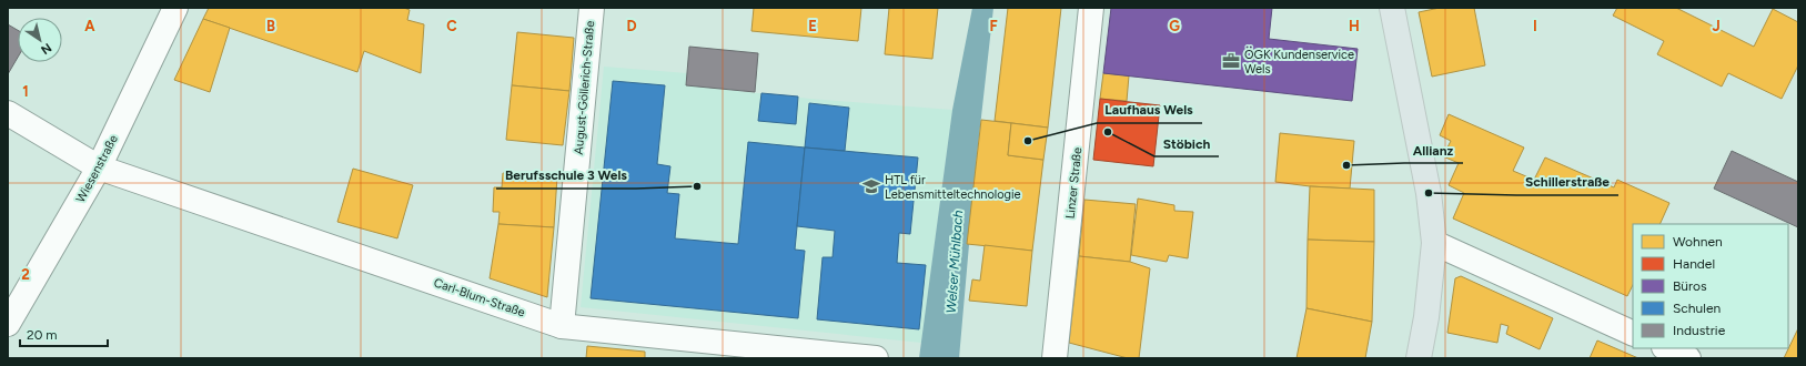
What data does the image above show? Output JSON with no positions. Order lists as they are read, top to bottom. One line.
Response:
{"streets":{"street":["August-Göllerich-Straße","Wiesenstraße","Linzer Straße","Carl-Blum-Straße"]},"crossings":[["August-Göllerich-Straße","Carl-Blum-Straße"],["Wiesenstraße","Carl-Blum-Straße"]],"water":["Welser Mühlbach"],"places":{"office":["ÖGK Kundenservice Wels"],"other":["Stöbich","Laufhaus Wels","Allianz","Berufsschule 3 Wels","Schillerstraße"],"school or university":["HTL für Lebensmitteltechnologie"]},"legend":["Wohnen","Handel","Büros","Schulen","Industrie"],"scale_bar":"20 m","north":"bottom right","grid":{"columns":["A","B","C","D","E","F","G","H","I","J"],"rows":["1","2"]}}
